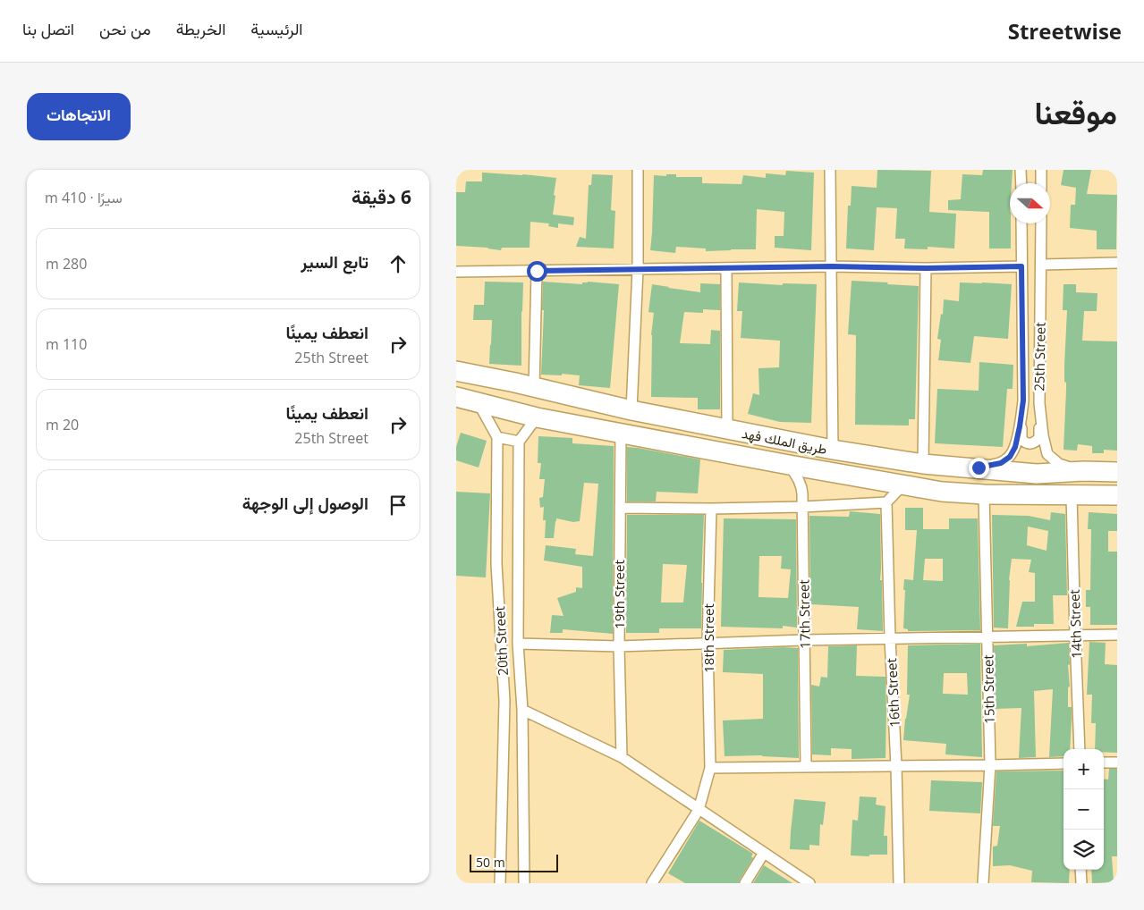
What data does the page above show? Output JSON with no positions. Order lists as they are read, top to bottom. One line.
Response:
{"streets":{"highway":["طريق الملك فهد"],"street":["25th Street","19th Street","17th Street","14th Street","18th Street","20th Street","15th Street","16th Street"]},"crossings":[["25th Street","طريق الملك فهد"],["طريق الملك فهد","19th Street"],["طريق الملك فهد","17th Street"],["طريق الملك فهد","14th Street"],["طريق الملك فهد","20th Street"],["طريق الملك فهد","15th Street"]],"scale_bar":"50 m","north":"right","page":{"header":"Streetwise","nav":["الرئيسية","الخريطة","من نحن","اتصل بنا"],"title":"موقعنا","buttons":"الاتجاهات","heading":["6 دقيقة","سيرًا · 410 m"],"list":[["تابع السير","280 m"],["انعطف يمينًا","25th Street","110 m"],["انعطف يمينًا","25th Street","20 m"],"الوصول إلى الوجهة"],"map_buttons":["+","−"],"scale":"50 m"}}
